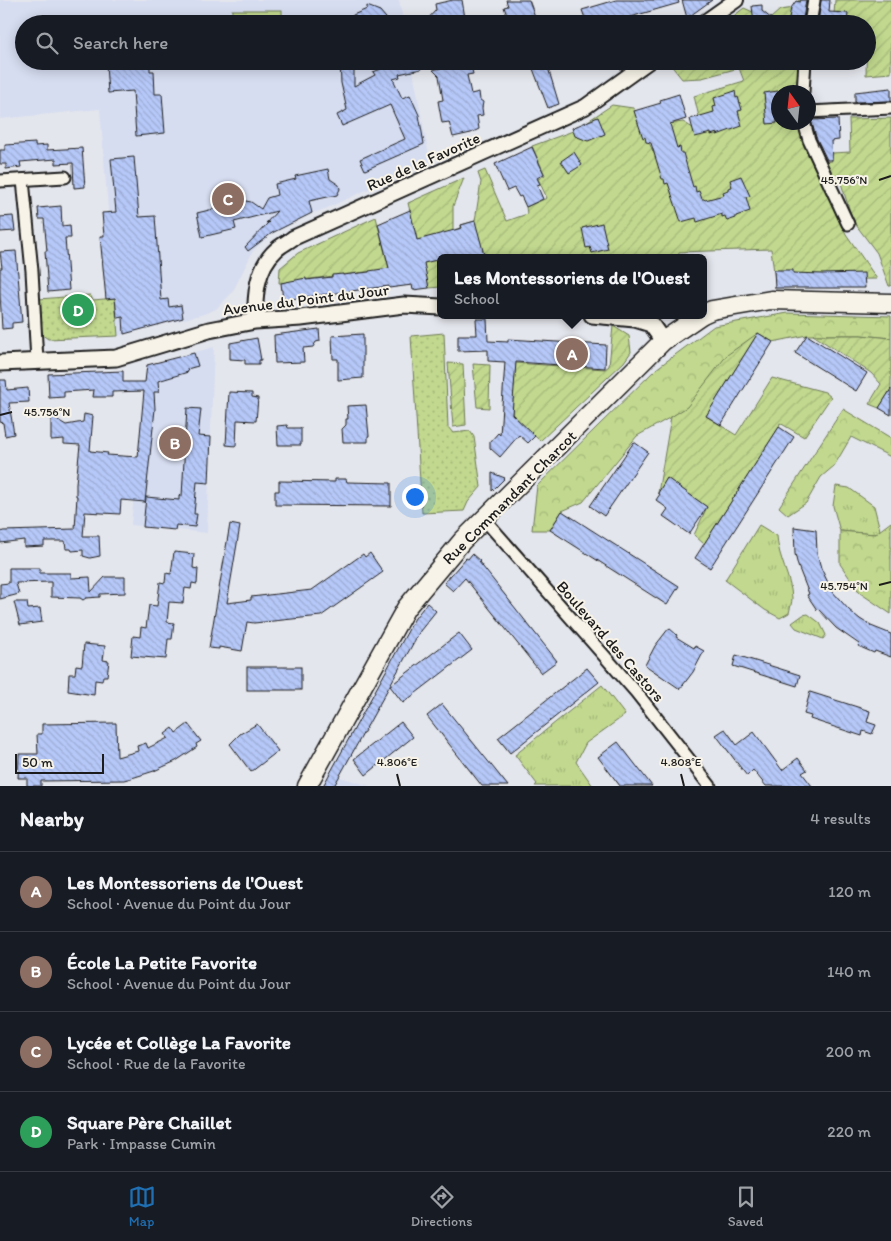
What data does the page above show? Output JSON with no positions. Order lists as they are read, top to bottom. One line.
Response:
{"streets":{"main road":["Avenue du Point du Jour","Rue Commandant Charcot"],"street":["Rue de la Favorite","Boulevard des Castors"]},"crossings":[["Rue de la Favorite","Avenue du Point du Jour"],["Rue Commandant Charcot","Boulevard des Castors"]],"scale_bar":"50 m","north":"top","page":{"search":"Search here","pins":["C","D","A","B"],"popup":["Les Montessoriens de l'Ouest","School"],"scale":"50 m","heading":["Nearby","4 results"],"list":[{"mark":"A","name":"Les Montessoriens de l'Ouest","note":"School · Avenue du Point du Jour","value":"120 m"},{"mark":"B","name":"École La Petite Favorite","note":"School · Avenue du Point du Jour","value":"140 m"},{"mark":"C","name":"Lycée et Collège La Favorite","note":"School · Rue de la Favorite","value":"200 m"},{"mark":"D","name":"Square Père Chaillet","note":"Park · Impasse Cumin","value":"220 m"}],"nav":["Map","Directions","Saved"]},"coordinates":["45.756°N","45.754°N","4.806°E","4.808°E"]}
